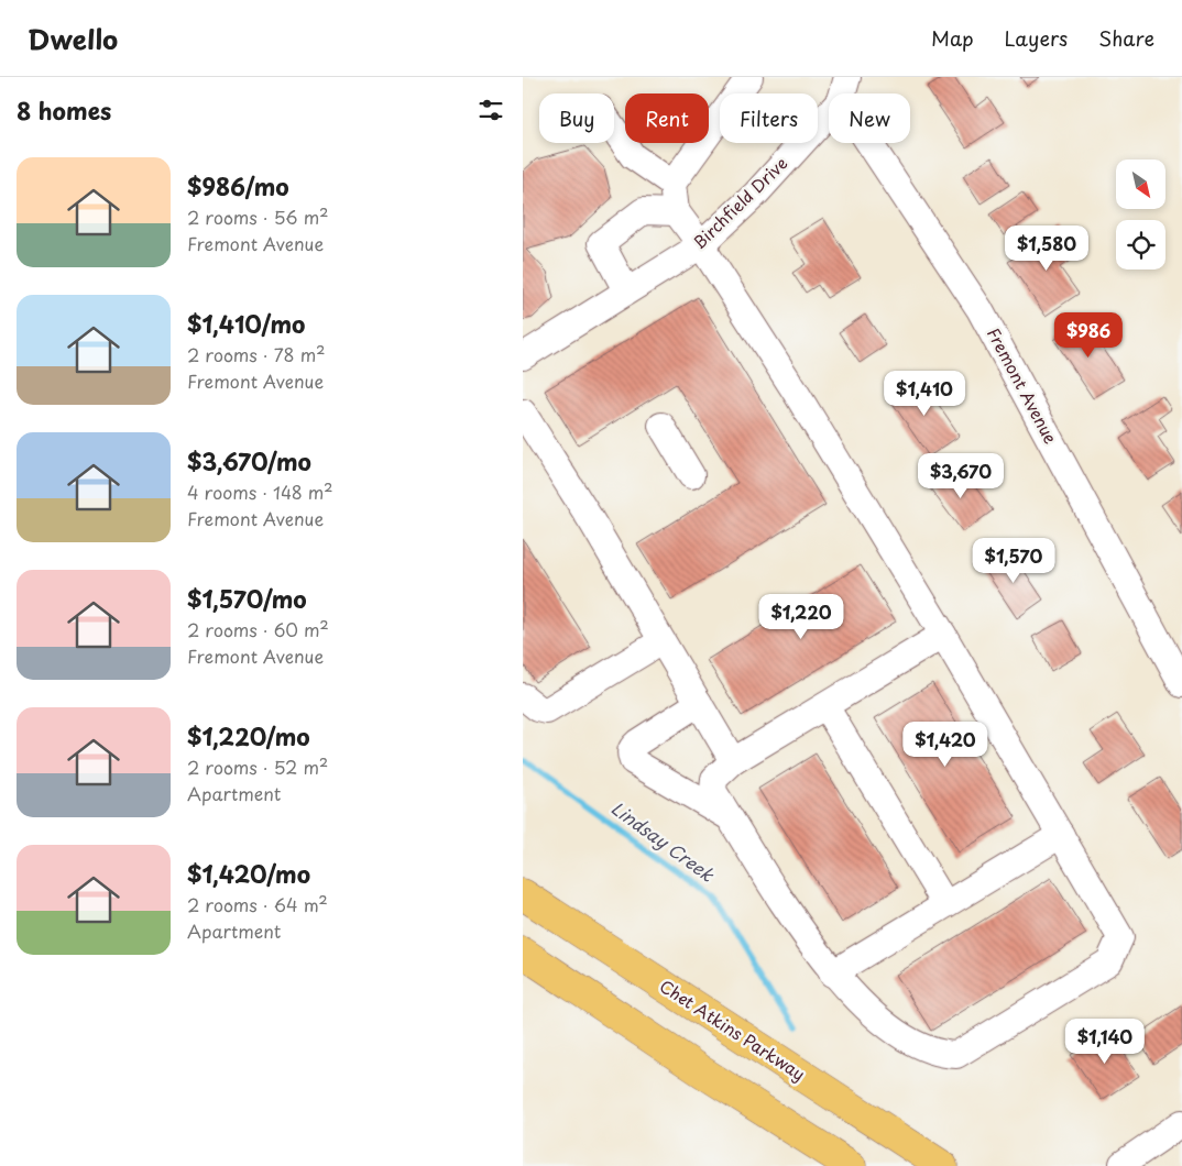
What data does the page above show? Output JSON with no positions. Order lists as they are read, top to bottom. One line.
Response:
{"streets":{"highway":["Chet Atkins Parkway"],"street":["Birchfield Drive","Fremont Avenue"]},"crossings":[["Birchfield Drive","Fremont Avenue"]],"water":["Lindsay Creek"],"north":"bottom right","page":{"header":"Dwello","nav":["Map","Layers","Share"],"heading":"8 homes","chip":["Buy","Rent","Filters","New"],"list":[{"name":"$986/mo","note":"2 rooms · 56 m² · Fremont Avenue"},{"name":"$1,410/mo","note":"2 rooms · 78 m² · Fremont Avenue"},{"name":"$3,670/mo","note":"4 rooms · 148 m² · Fremont Avenue"},{"name":"$1,570/mo","note":"2 rooms · 60 m² · Fremont Avenue"},{"name":"$1,220/mo","note":"2 rooms · 52 m² · Apartment"},{"name":"$1,420/mo","note":"2 rooms · 64 m² · Apartment"}],"price":["$1,580","$986","$1,410","$3,670","$1,570","$1,220","$1,420","$1,140"]}}
